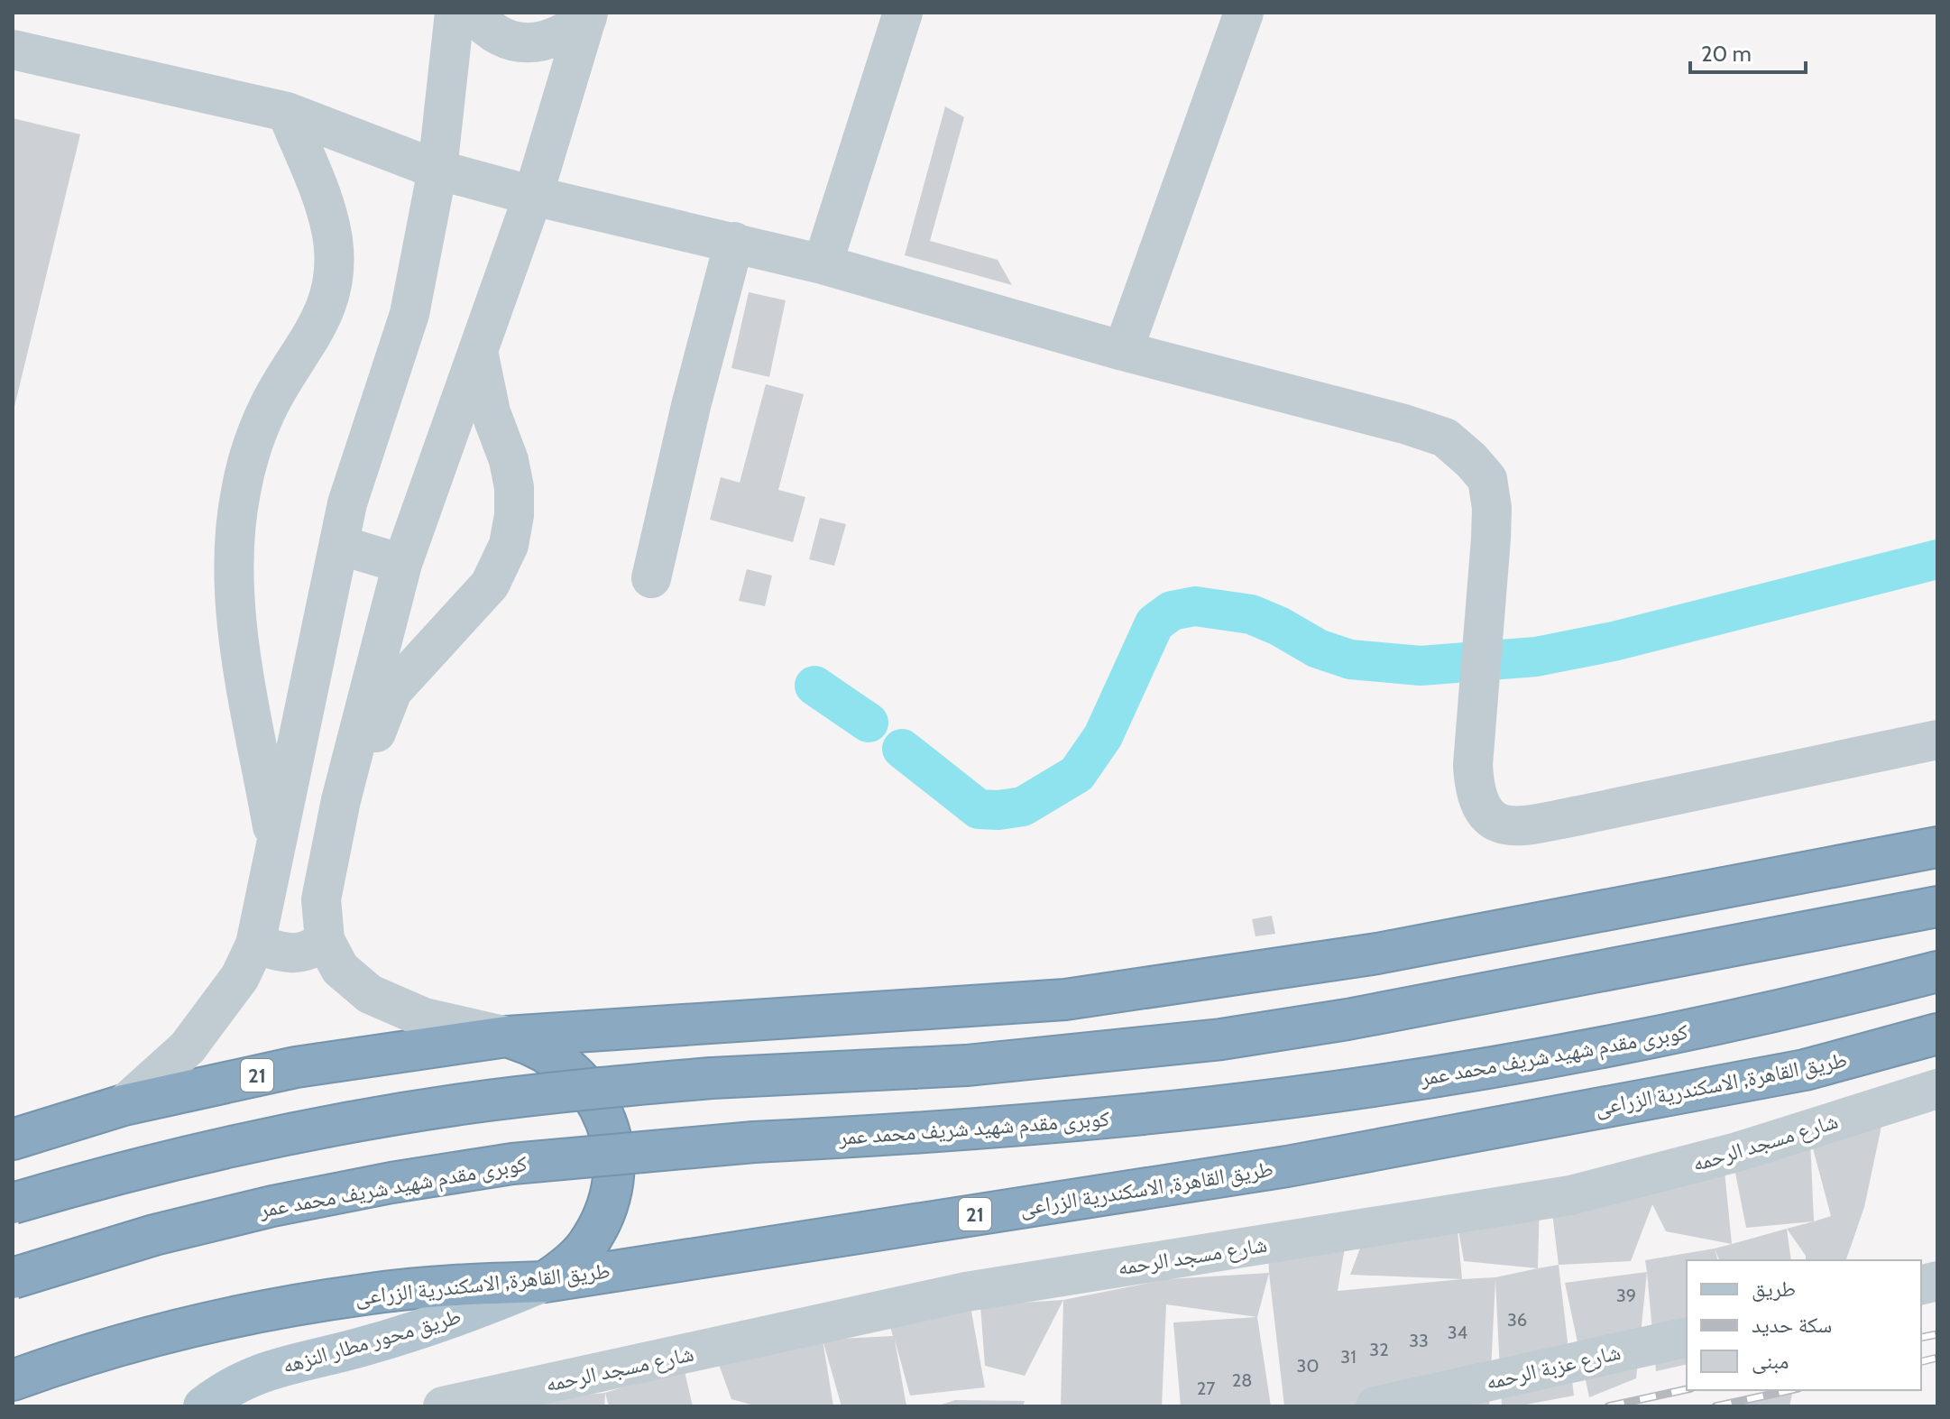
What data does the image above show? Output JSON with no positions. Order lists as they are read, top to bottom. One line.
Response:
{"streets":{"highway":["كوبرى مقدم شهيد شريف محمد عمر","21","طريق القاهرة, الاسكندرية الزراعى"],"main road":["طريق محور مطار النزهه"],"street":["شارع مسجد الرحمه","شارع عزبة الرحمه"]},"crossings":[["طريق القاهرة, الاسكندرية الزراعى","طريق محور مطار النزهه"]],"house_numbers":["39","36","34","33","32","31","30","28","27"],"legend":["طريق","سكة حديد","مبنى"],"scale_bar":"20 m"}
